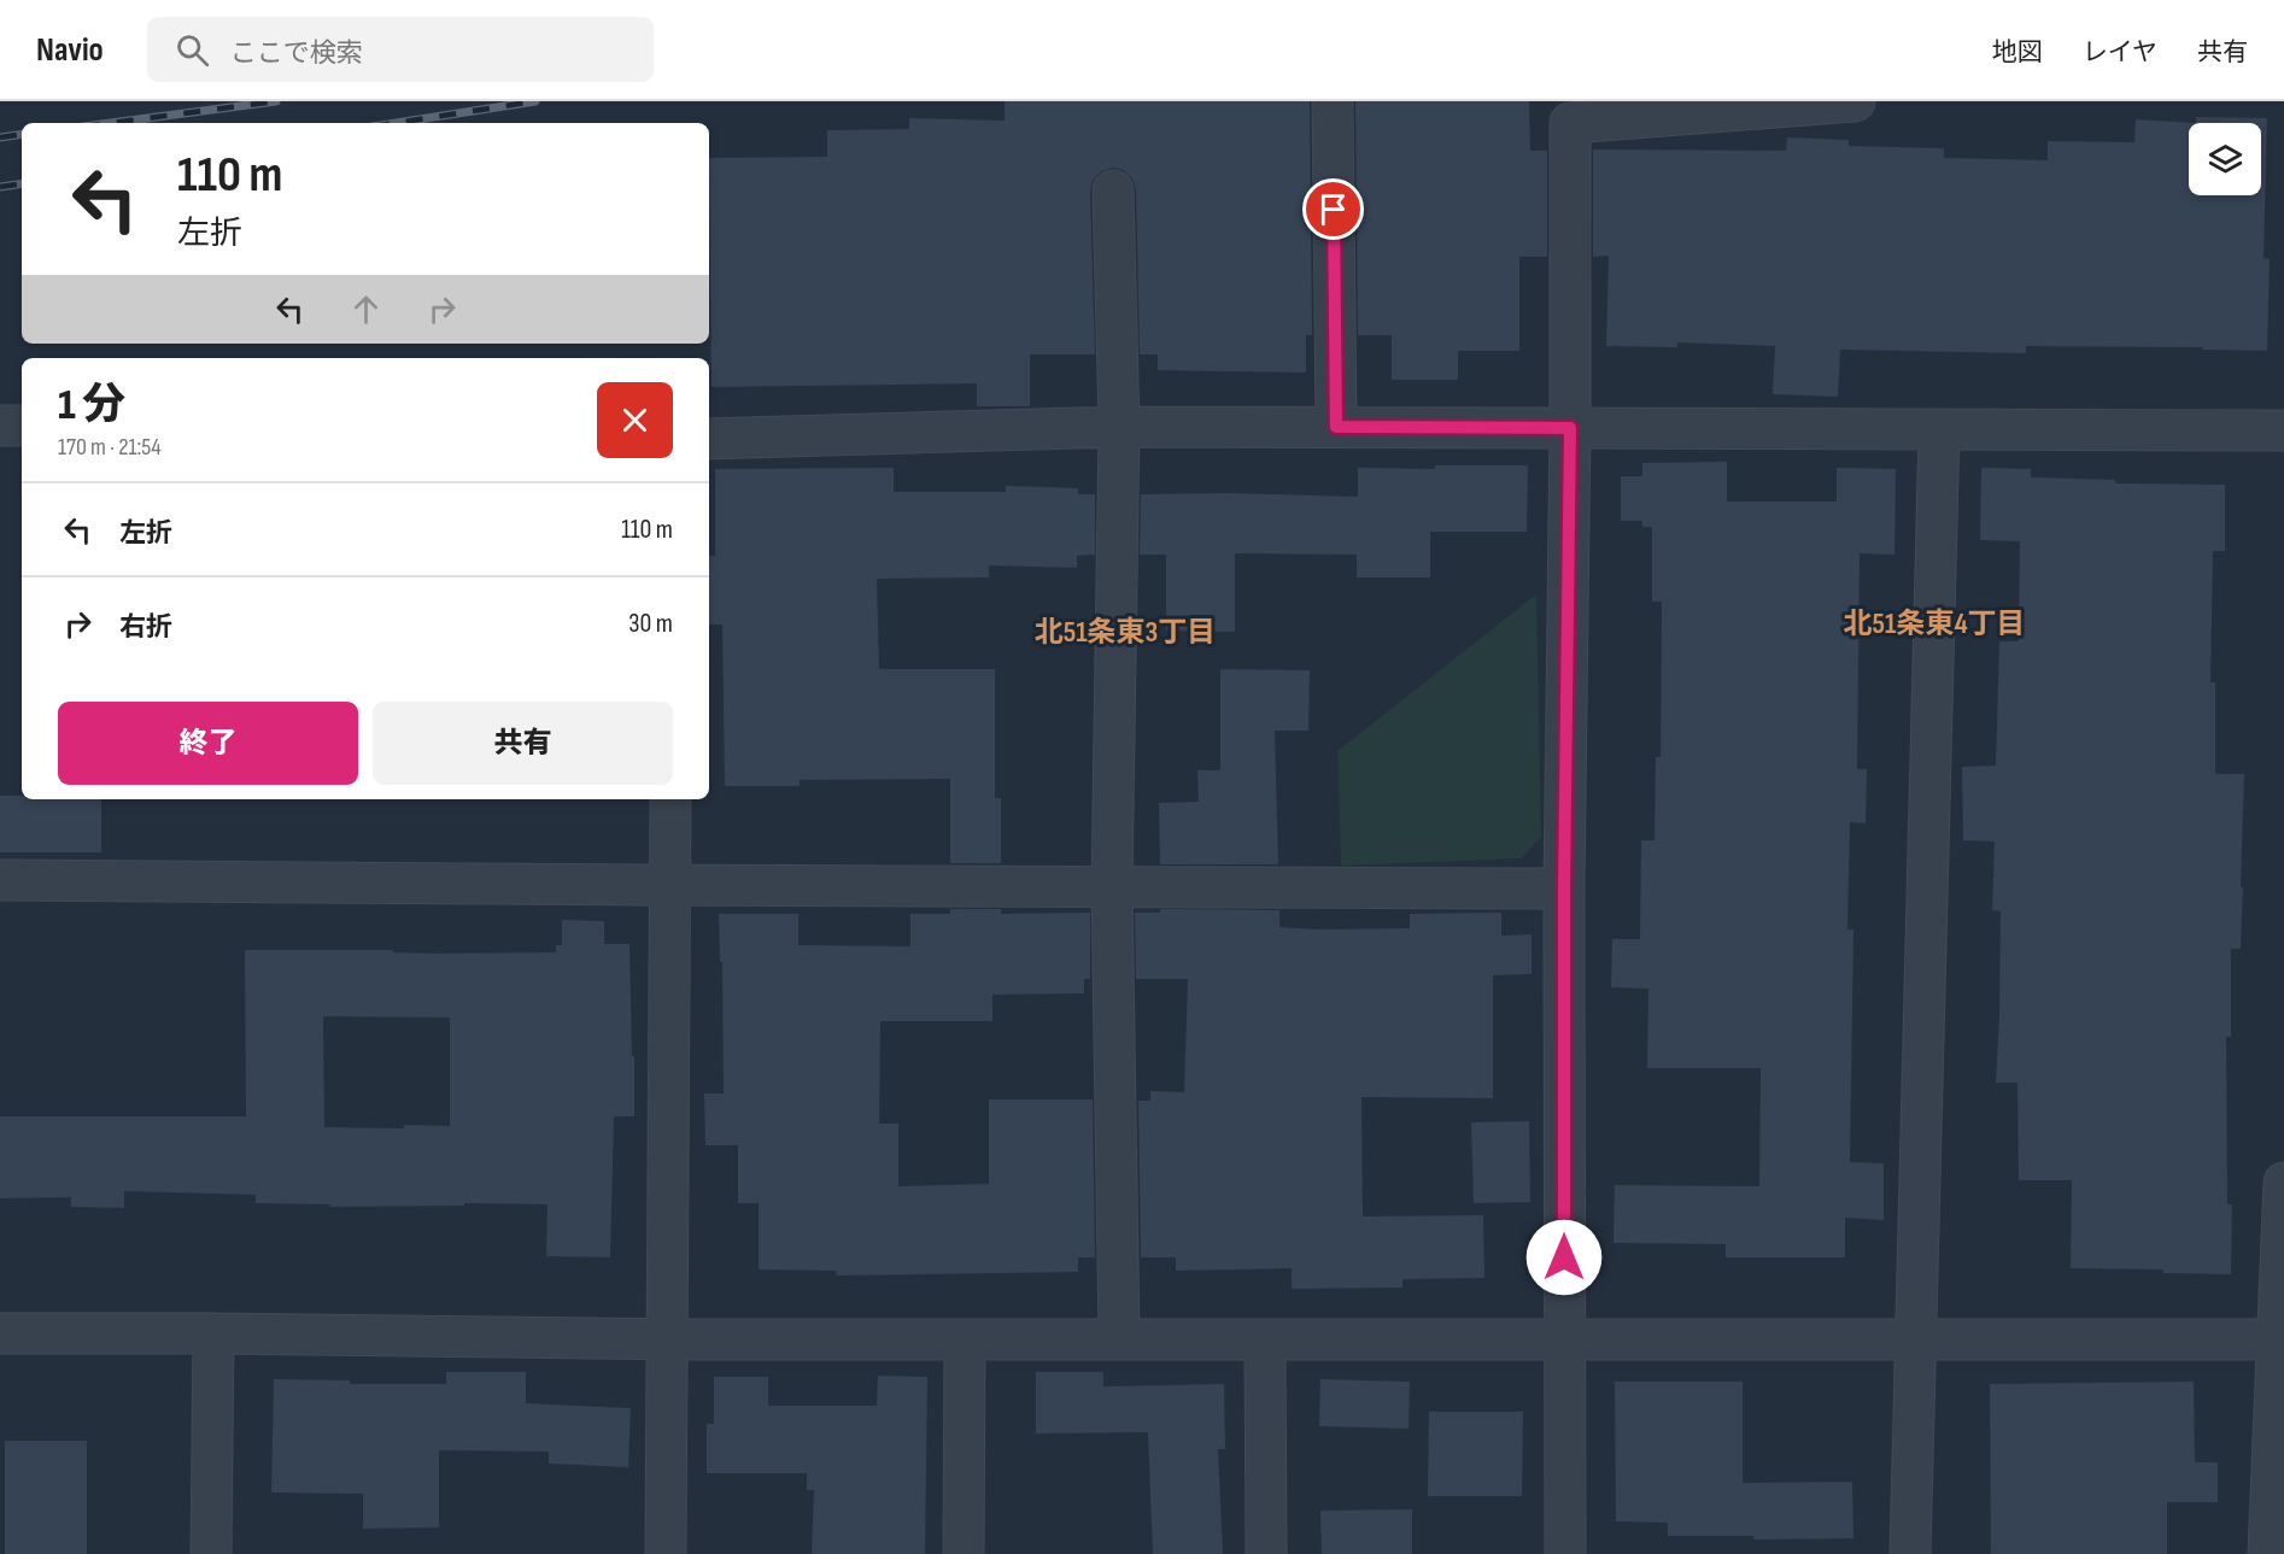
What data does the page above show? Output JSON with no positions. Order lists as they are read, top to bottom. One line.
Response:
{"districts":["北51条東4丁目","北51条東3丁目"],"page":{"header":"Navio","search":"ここで検索","nav":["地図","レイヤ","共有"],"turn":["110 m","左折"],"heading":["1 分","170 m · 21:54"],"list":[{"name":"左折","value":"110 m"},{"name":"右折","value":"30 m"}],"buttons":["終了","共有"]}}
